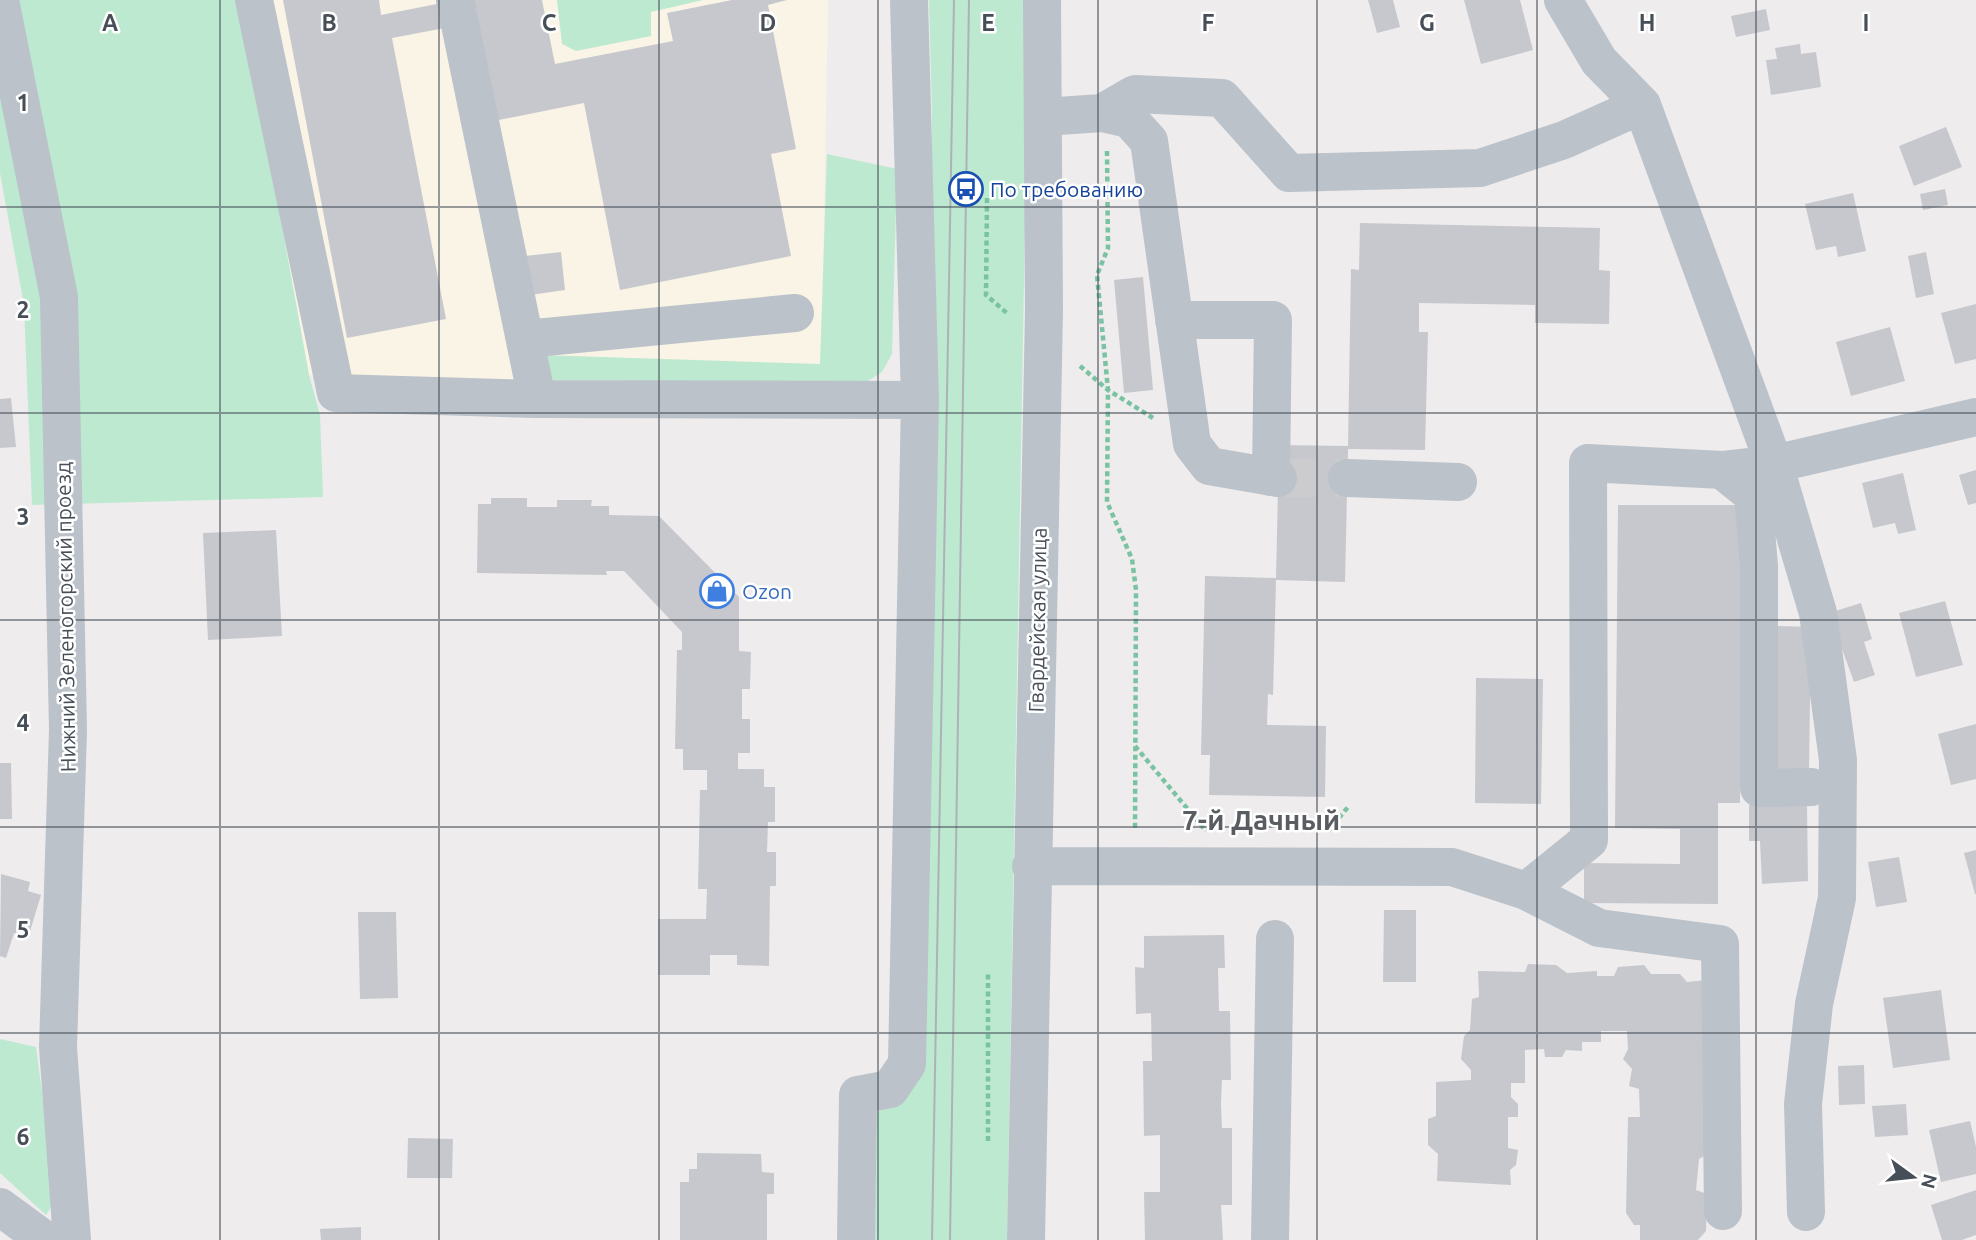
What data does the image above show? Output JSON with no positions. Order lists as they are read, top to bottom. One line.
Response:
{"streets":{"street":["Нижний Зеленогорский проезд","Гвардейская улица"]},"districts":["7-й Дачный"],"places":{"bus stop":["По требованию"],"shop":["Ozon"]},"north":"right","grid":{"columns":["A","B","C","D","E","F","G","H","I"],"rows":["1","2","3","4","5","6"]}}
